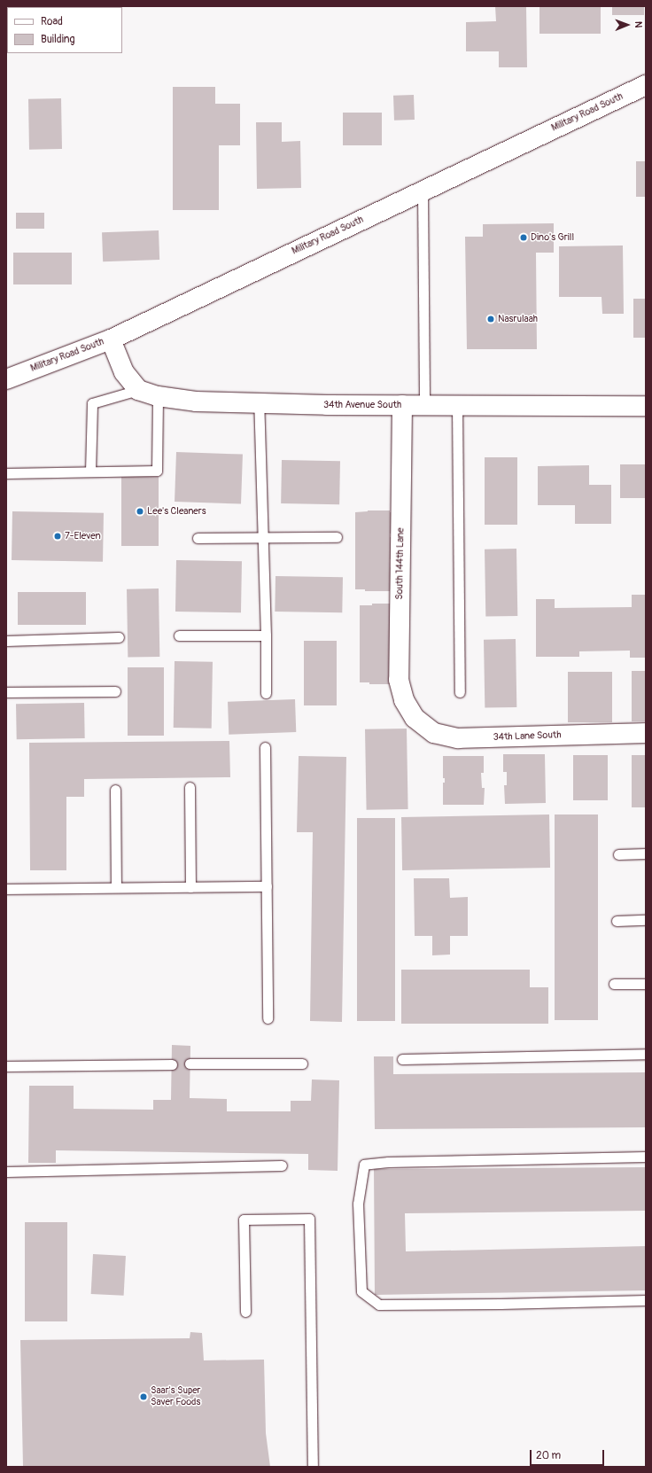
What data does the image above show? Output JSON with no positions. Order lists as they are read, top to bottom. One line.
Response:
{"streets":{"street":["Military Road South","34th Avenue South","South 144th Lane","34th Lane South"]},"crossings":[["34th Avenue South","South 144th Lane"],["South 144th Lane","34th Lane South"]],"places":["Dino's Grill","Nasrulaah","Lee's Cleaners","7-Eleven","Saar's Super Saver Foods"],"legend":["Road","Building"],"scale_bar":"20 m","north":"right"}
